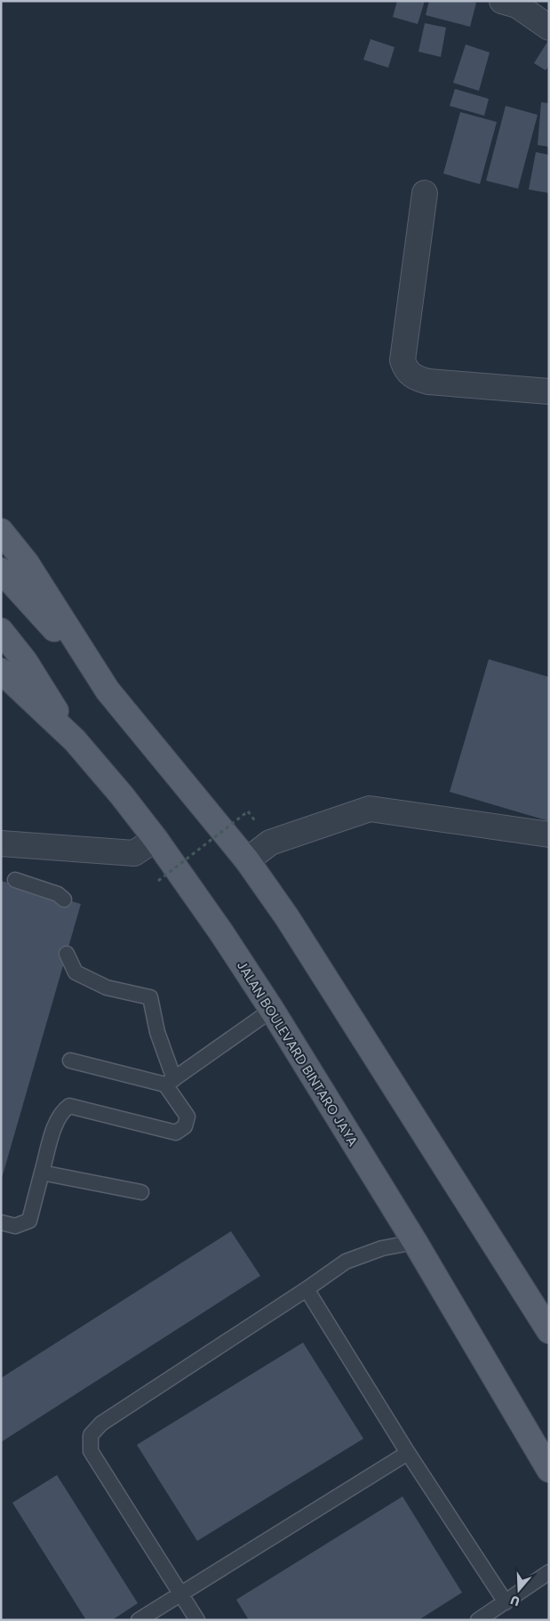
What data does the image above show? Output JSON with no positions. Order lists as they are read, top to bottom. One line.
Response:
{"streets":{"main road":["JALAN BOULEVARD BINTARO JAYA"]},"north":"bottom"}
